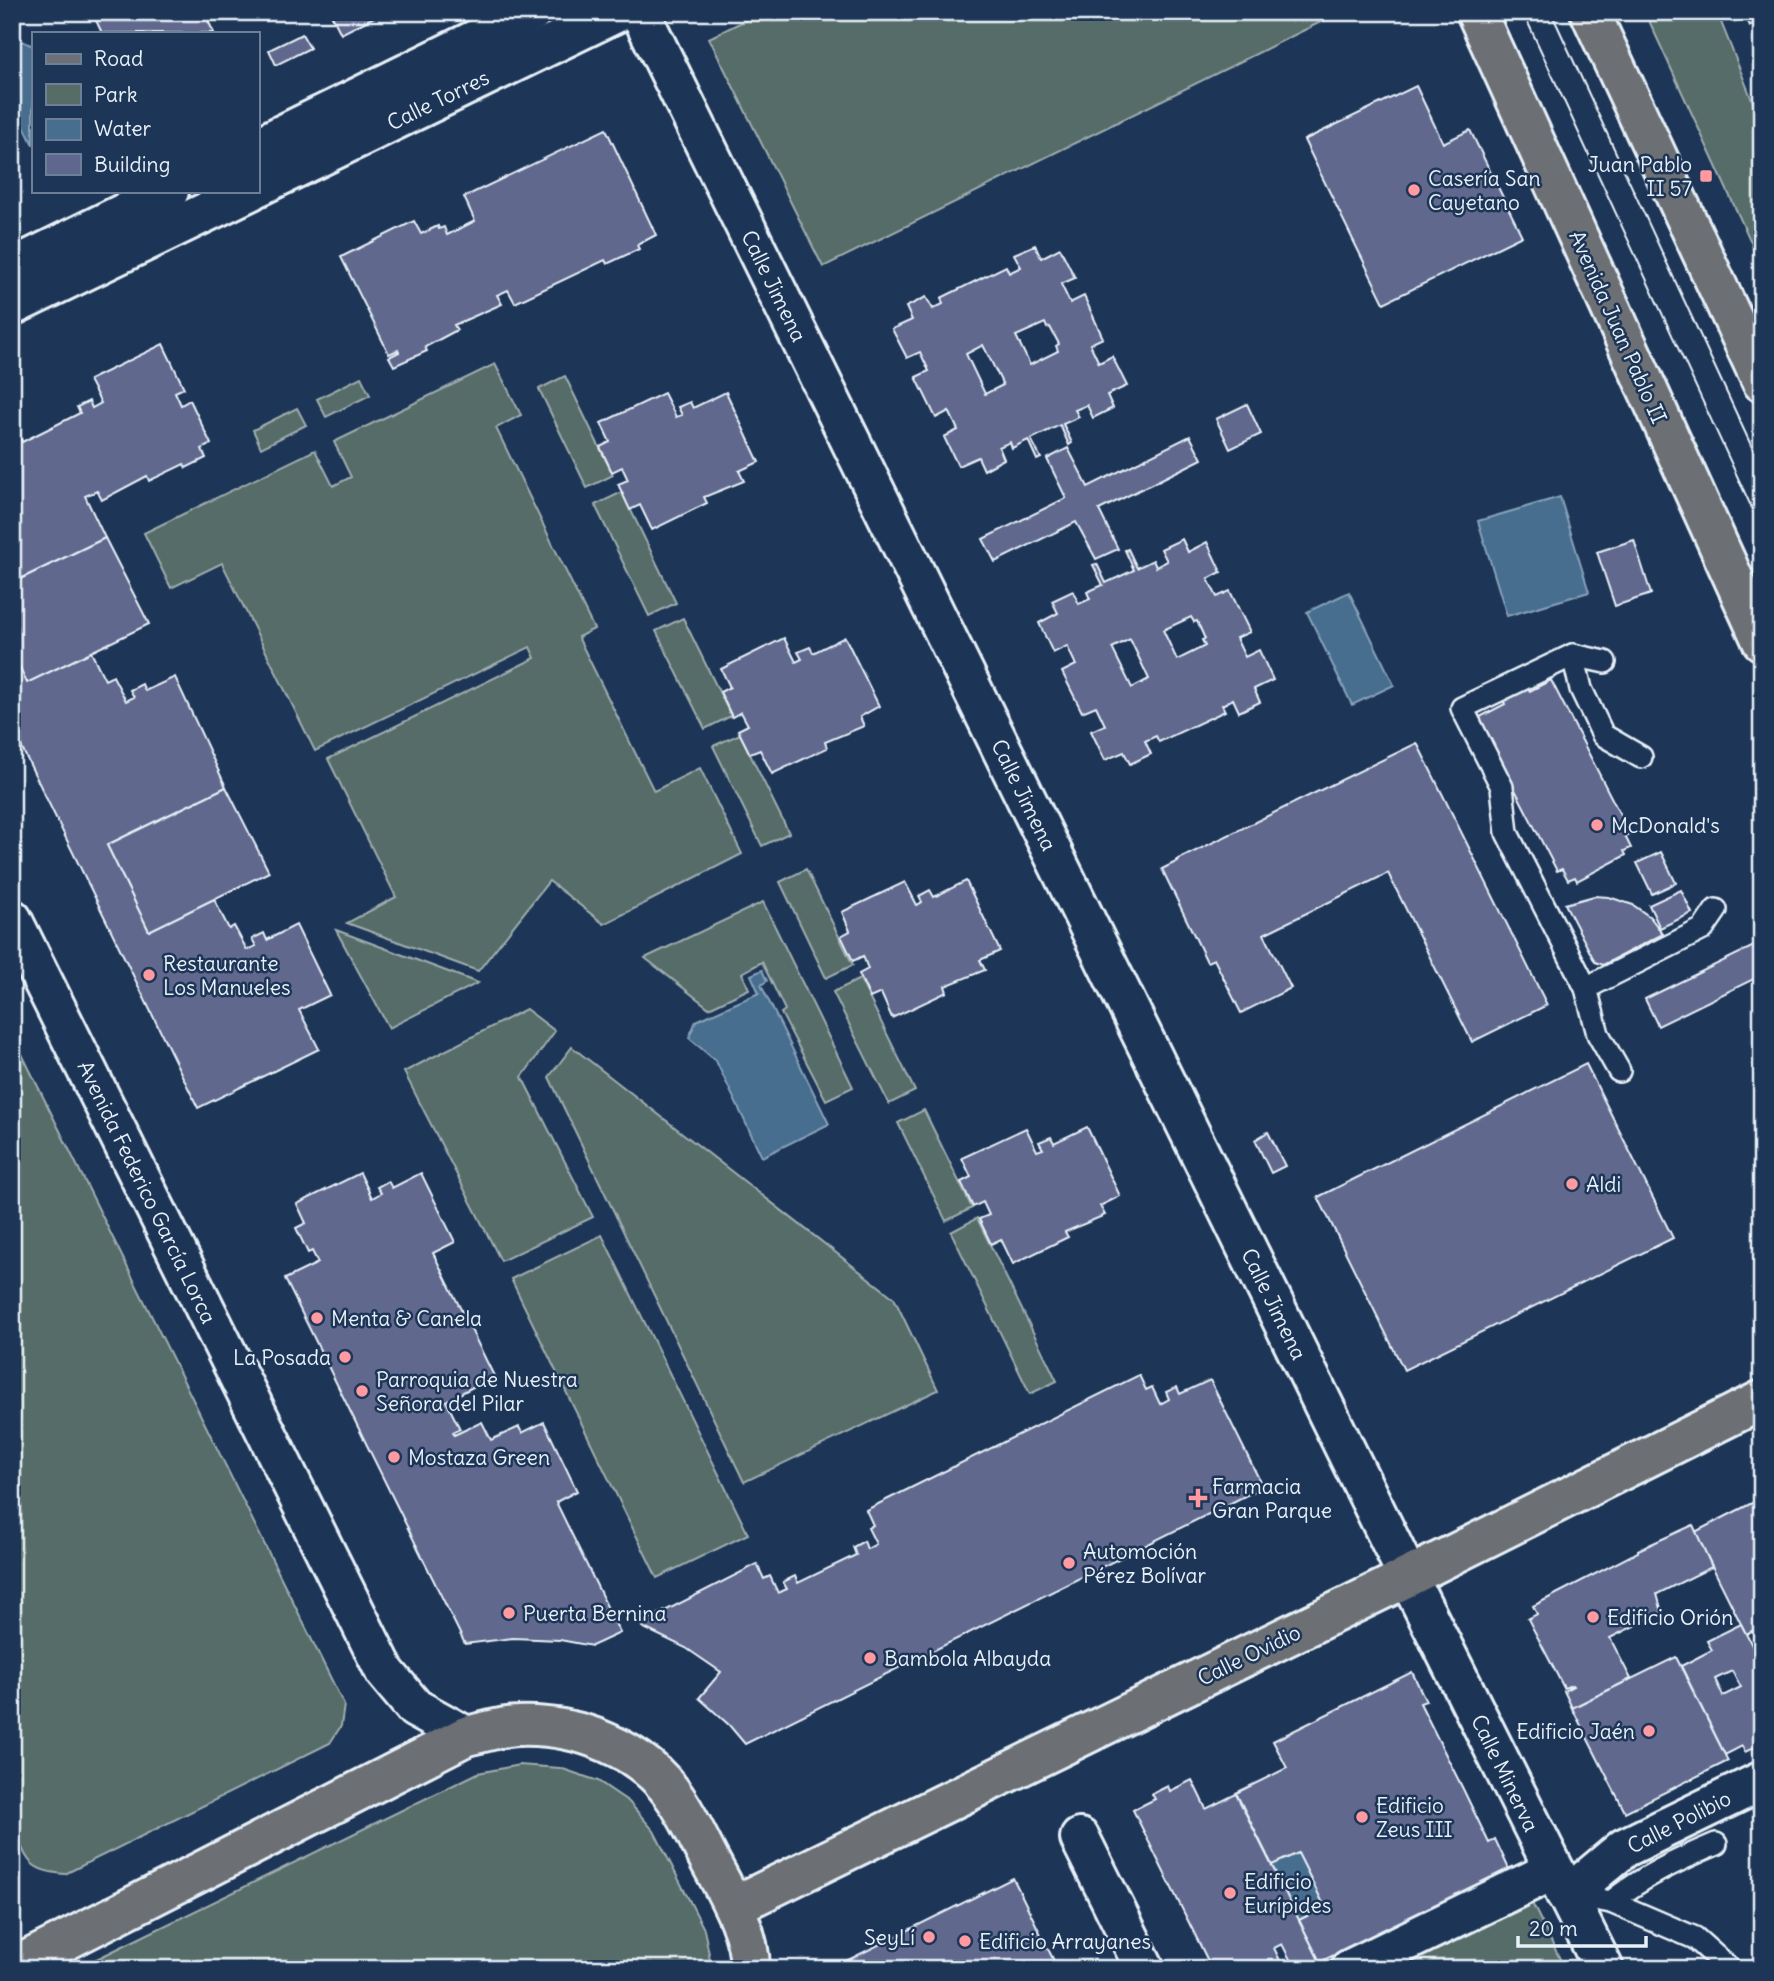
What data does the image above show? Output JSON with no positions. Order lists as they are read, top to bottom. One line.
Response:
{"streets":{"main road":["Avenida Juan Pablo II","Calle Ovidio"],"street":["Calle Torres","Calle Jimena","Avenida Federico García Lorca","Calle Minerva","Calle Polibio"]},"crossings":[["Calle Jimena","Calle Ovidio"],["Calle Jimena","Calle Minerva"],["Calle Ovidio","Calle Minerva"],["Calle Minerva","Calle Polibio"]],"places":{"transit":["Juan Pablo II 57"],"other":["Casería San Cayetano","McDonald's","Restaurante Los Manueles","Aldi","Menta & Canela","La Posada","Parroquia de Nuestra Señora del Pilar","Mostaza Green","Automoción Pérez Bolívar","Puerta Bernina","Edificio Orión","Bambola Albayda","Edificio Jaén","Edificio Zeus III","Edificio Eurípides","SeyLí","Edificio Arrayanes"],"health":["Farmacia Gran Parque"]},"legend":["Road","Park","Water","Building"],"scale_bar":"20 m"}
